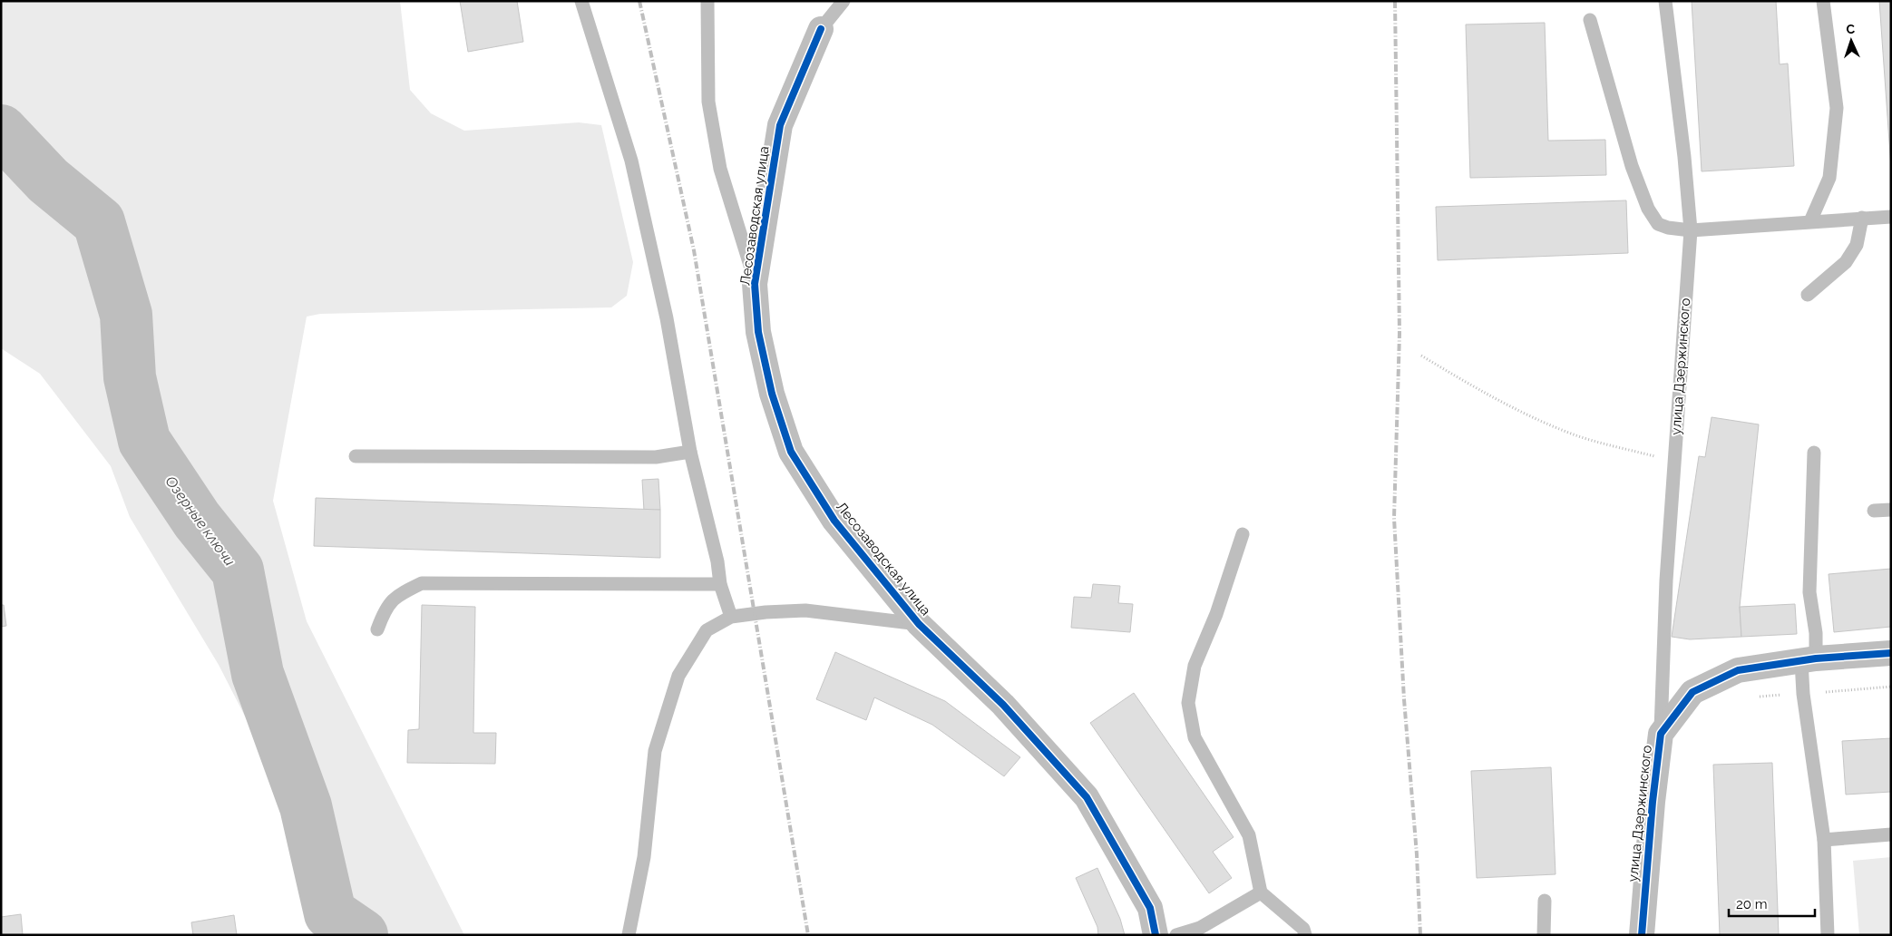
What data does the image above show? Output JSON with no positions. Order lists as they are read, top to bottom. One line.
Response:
{"streets":{"street":["Лесозаводская улица","улица Дзержинского"]},"water":["Озерные ключи"],"scale_bar":"20 m","north":"top"}
